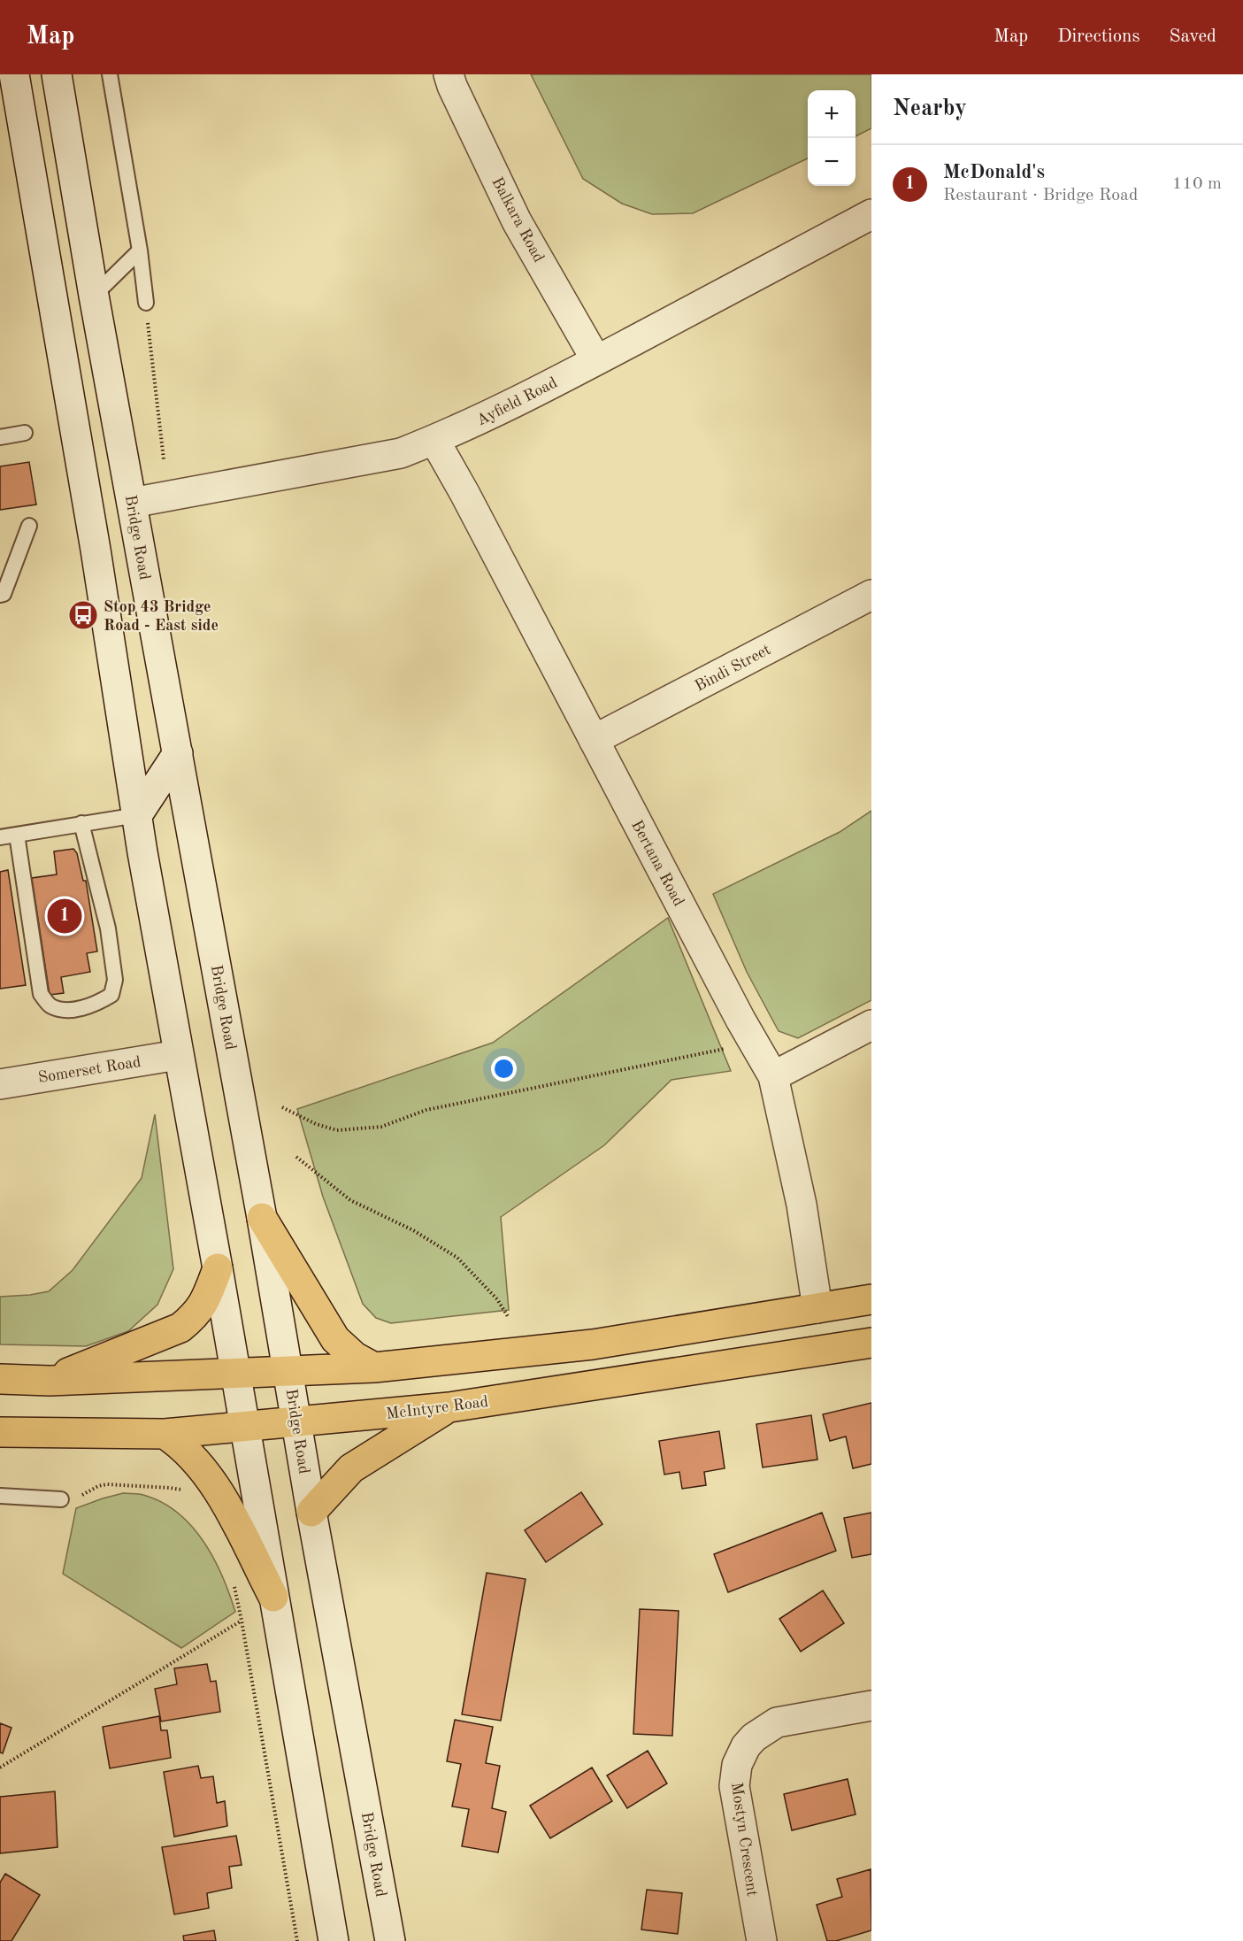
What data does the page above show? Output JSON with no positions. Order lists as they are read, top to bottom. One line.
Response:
{"streets":{"main road":["Balkara Road","Ayfield Road","Bridge Road","Bindi Street","Bertana Road","Somerset Road","McIntyre Road","Mostyn Crescent"]},"crossings":[["Balkara Road","Ayfield Road"],["Ayfield Road","Bridge Road"],["Ayfield Road","Bertana Road"],["Bridge Road","McIntyre Road"],["Bindi Street","Bertana Road"]],"places":{"bus stop":["Stop 43 Bridge Road - East side"]},"page":{"header":"Map","nav":["Map","Directions","Saved"],"heading":"Nearby","map_buttons":["+","−"],"list":[{"mark":"1","name":"McDonald's","note":"Restaurant · Bridge Road","value":"110 m"}],"pins":"1"}}
